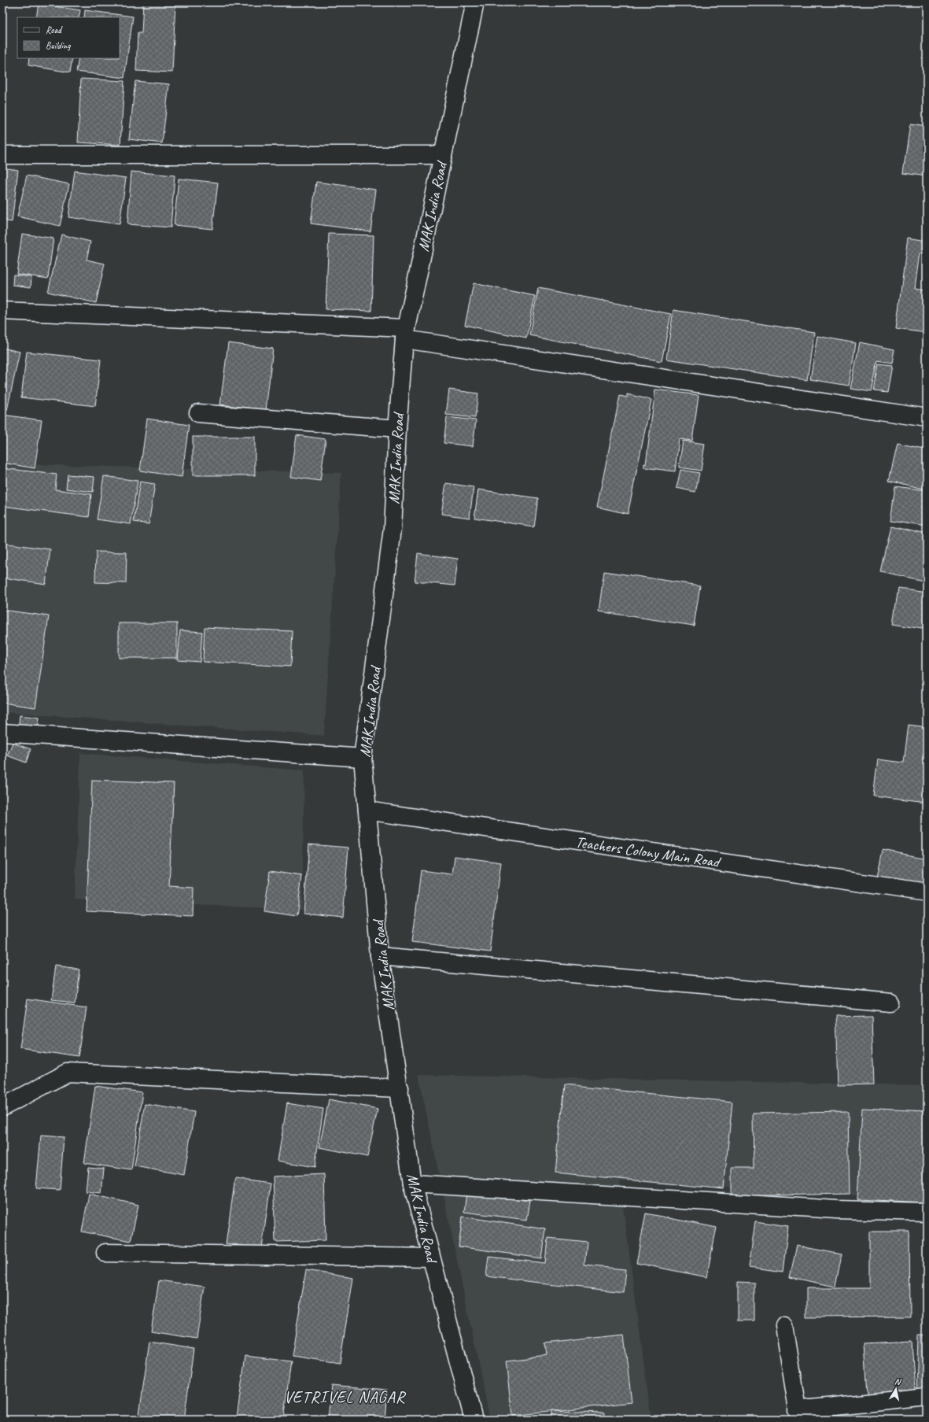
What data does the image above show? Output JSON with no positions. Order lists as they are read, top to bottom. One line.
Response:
{"streets":{"street":["MAK India Road","Teachers Colony Main Road"]},"crossings":[["MAK India Road","Teachers Colony Main Road"]],"districts":["VETRIVEL NAGAR"],"legend":["Road","Building"],"north":"top"}
